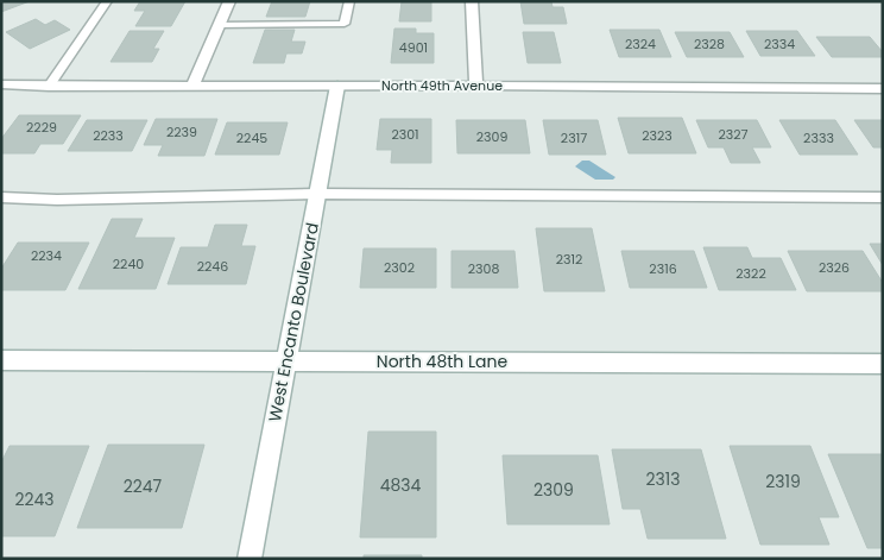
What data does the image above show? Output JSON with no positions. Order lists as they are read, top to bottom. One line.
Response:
{"streets":{"street":["North 49th Avenue","West Encanto Boulevard","North 48th Lane"]},"crossings":[["North 49th Avenue","West Encanto Boulevard"],["West Encanto Boulevard","North 48th Lane"]],"house_numbers":["2324","2328","2334","4901","2229","2239","2301","2327","2233","2323","2309","2245","2317","2333","2234","2312","2240","2246","2302","2326","2308","2316","2322","2313","2319","4834","2247","2309","2243"]}
